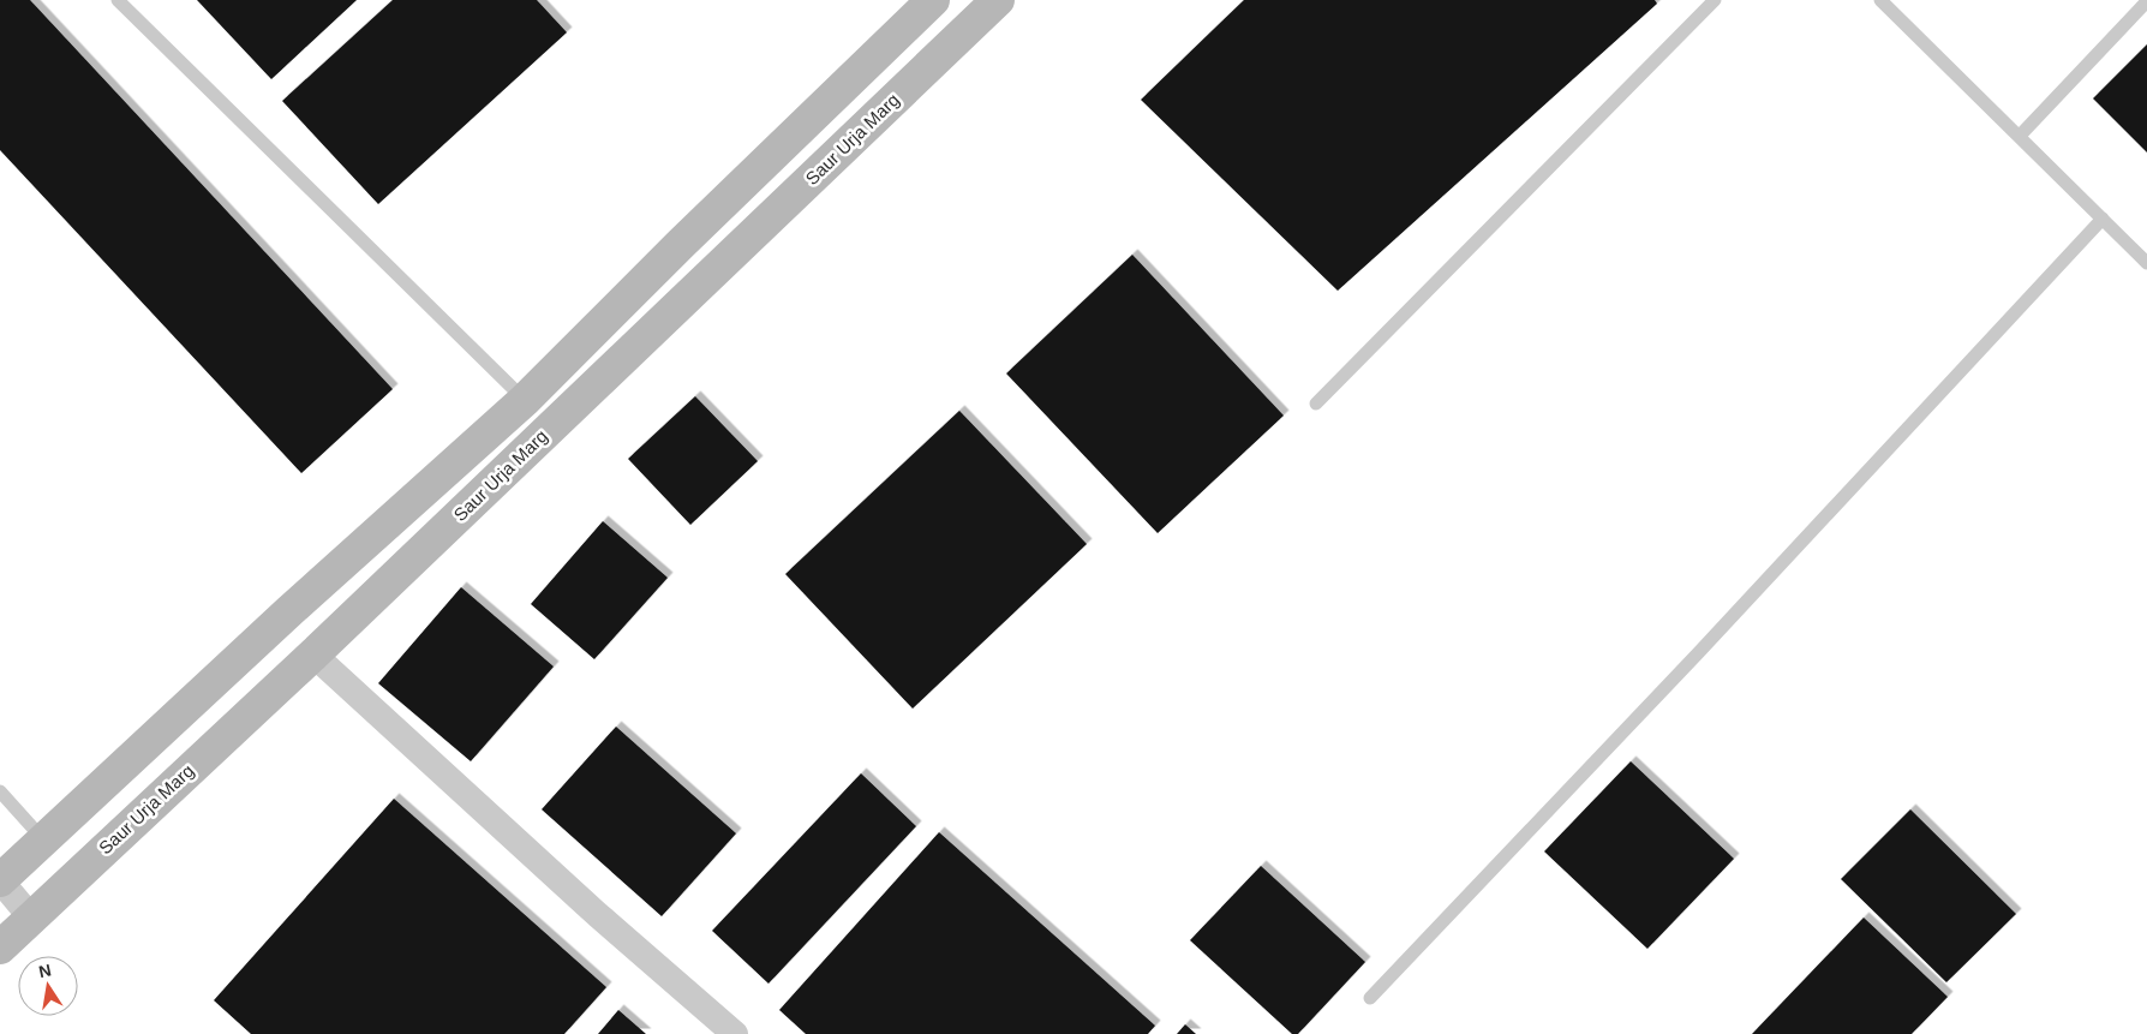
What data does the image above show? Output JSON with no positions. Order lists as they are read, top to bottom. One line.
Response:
{"streets":{"street":["Saur Urja Marg"]},"north":"top"}
